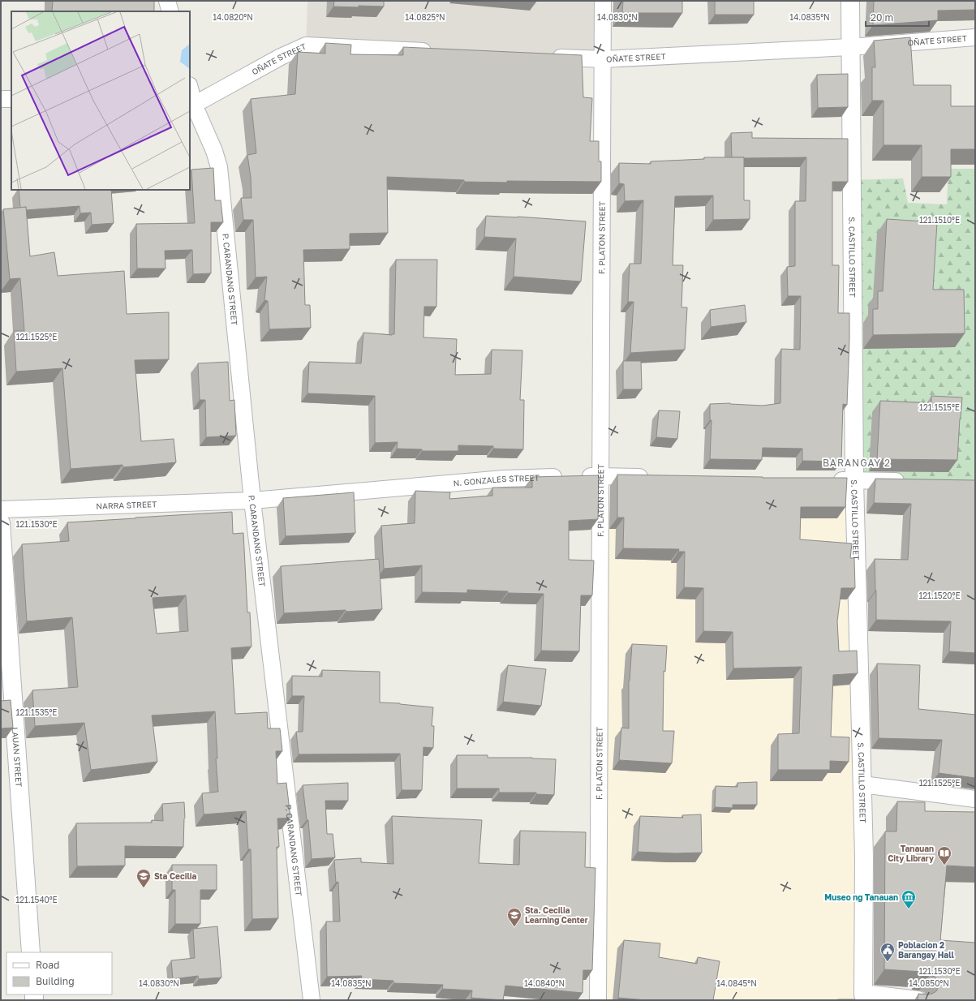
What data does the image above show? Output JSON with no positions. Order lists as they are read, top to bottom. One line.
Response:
{"streets":{"street":["OÑATE STREET","F. PLATON STREET","S. CASTILLO STREET","P. CARANDANG STREET","N. GONZALES STREET","NARRA STREET","LAUAN STREET"]},"crossings":[["OÑATE STREET","F. PLATON STREET"],["OÑATE STREET","S. CASTILLO STREET"],["OÑATE STREET","P. CARANDANG STREET"],["F. PLATON STREET","N. GONZALES STREET"],["P. CARANDANG STREET","N. GONZALES STREET"],["P. CARANDANG STREET","NARRA STREET"],["N. GONZALES STREET","NARRA STREET"]],"districts":["BARANGAY 2"],"places":{"library":["Tanauan City Library"],"school or university":["Sta Cecilia","Sta. Cecilia Learning Center"],"museum":["Museo ng Tanauan"],"public building":["Poblacion 2 Barangay Hall"]},"legend":["Road","Building"],"scale_bar":"20 m","coordinates":["14.0820°N","14.0830°N","14.0835°N","14.0825°N","121.1510°E","121.1525°E","121.1515°E","121.1530°E","121.1520°E","121.1535°E","121.1540°E","14.0840°N","14.0845°N","14.0850°N"]}
